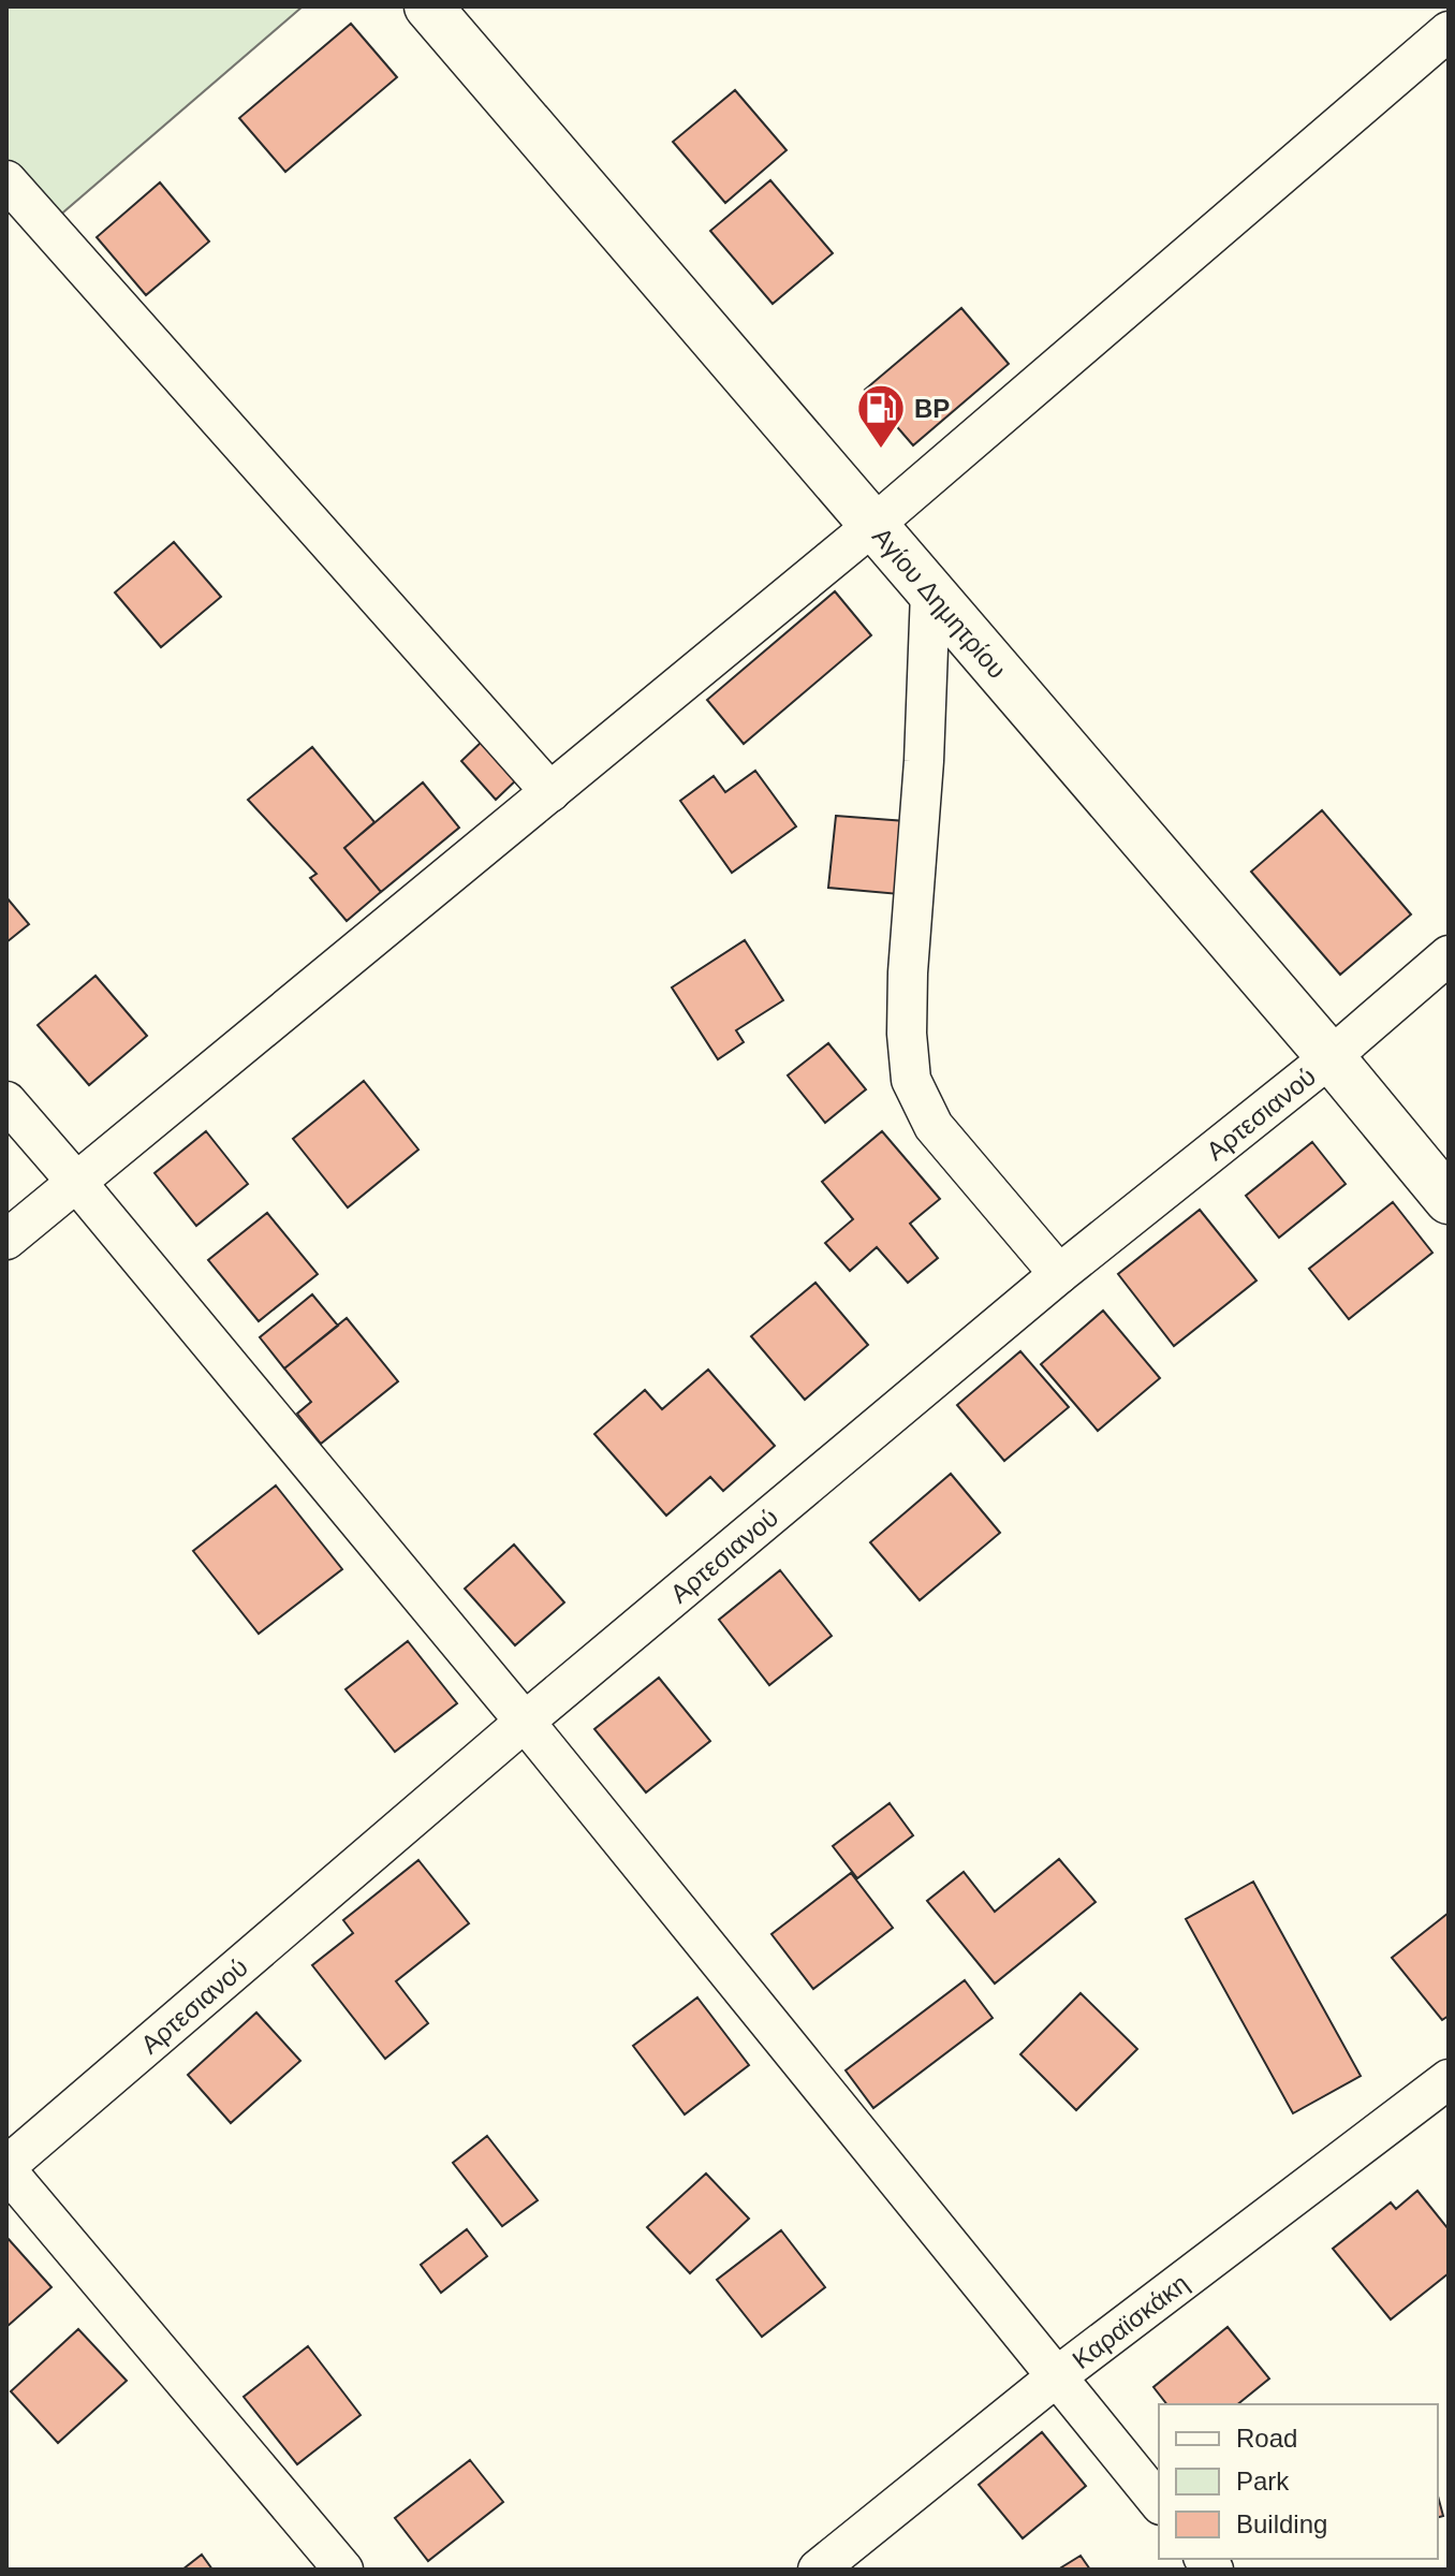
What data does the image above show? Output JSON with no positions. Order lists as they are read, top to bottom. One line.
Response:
{"streets":{"street":["Αγίου Δημητρίου","Αρτεσιανού","Καραϊσκάκη"]},"crossings":[["Αγίου Δημητρίου","Αρτεσιανού"]],"places":{"fuel station":["BP"]},"legend":["Road","Park","Building"]}
